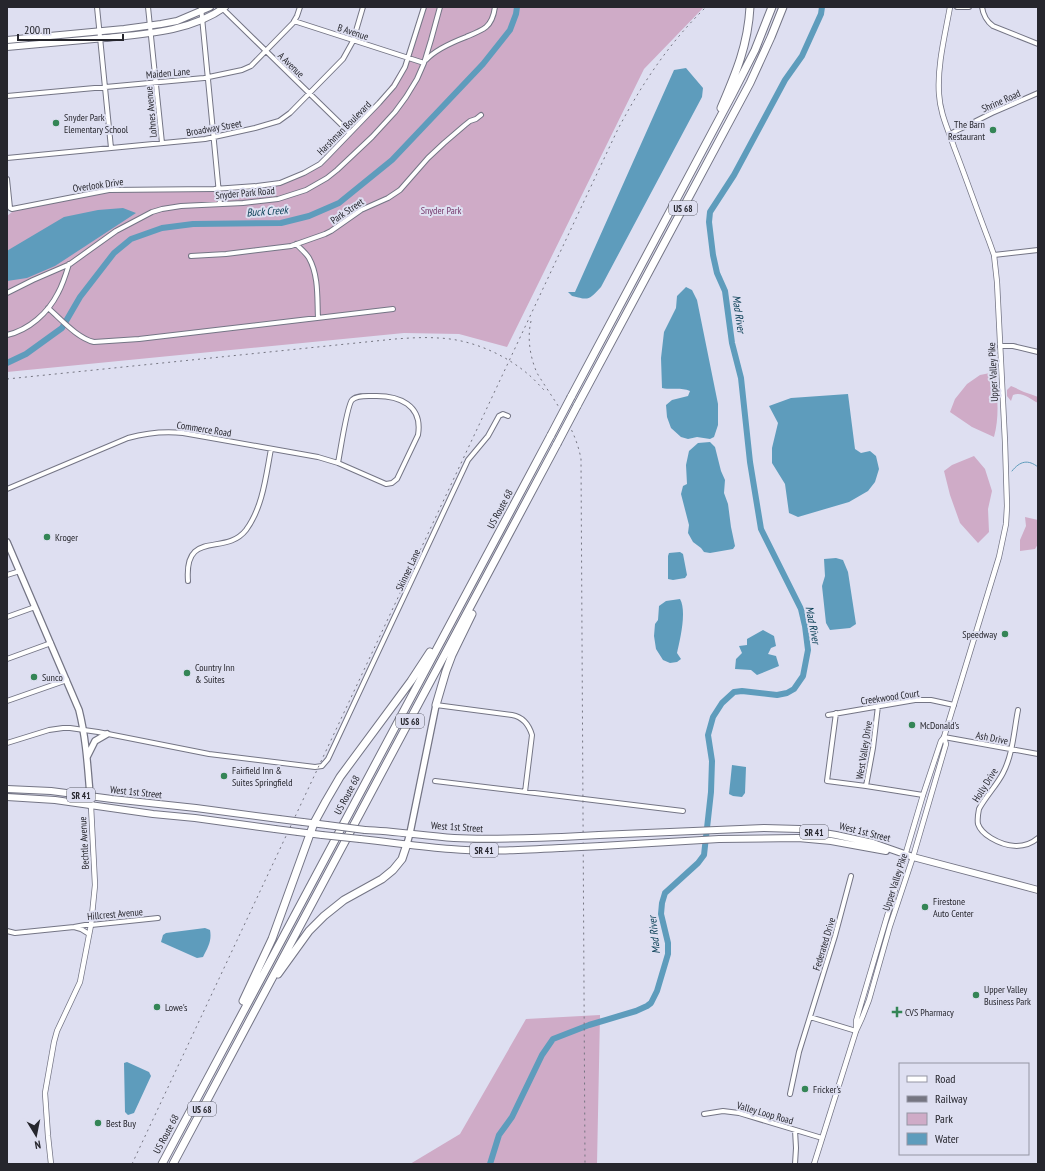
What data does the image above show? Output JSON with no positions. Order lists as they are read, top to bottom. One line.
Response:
{"streets":{"highway":["US 68","US Route 68"],"main road":["West 1st Street","SR 41","Bechtle Avenue"],"street":["B Avenue","A Avenue","Maiden Lane","Shrine Road","Lohnes Avenue","Broadway Street","Harshman Boulevard","Overlook Drive","Snyder Park Road","Park Street","Upper Valley Pike","Commerce Road","Skinner Lane","Creekwood Court","Ash Drive","West Valley Drive","Holly Drive","Hillcrest Avenue","Federated Drive","Valley Loop Road"]},"crossings":[["B Avenue","Maiden Lane"],["B Avenue","Broadway Street"],["B Avenue","Harshman Boulevard"],["B Avenue","Snyder Park Road"],["A Avenue","Maiden Lane"],["A Avenue","Broadway Street"],["A Avenue","Harshman Boulevard"],["Maiden Lane","Lohnes Avenue"],["Shrine Road","Upper Valley Pike"],["Lohnes Avenue","Broadway Street"],["Harshman Boulevard","Overlook Drive"],["US 68","US Route 68"],["Upper Valley Pike","Creekwood Court"],["Upper Valley Pike","Ash Drive"],["Upper Valley Pike","West Valley Drive"],["Upper Valley Pike","West 1st Street"],["Upper Valley Pike","Valley Loop Road"],["Creekwood Court","West Valley Drive"],["Ash Drive","Holly Drive"],["West 1st Street","Bechtle Avenue"],["Bechtle Avenue","Hillcrest Avenue"]],"water":["Buck Creek","Mad River"],"parks":["Snyder Park"],"places":{"other":["Snyder Park Elementary School","The Barn Restaurant","Kroger","Speedway","Country Inn & Suites","Sunco","McDonald's","Fairfield Inn & Suites Springfield","Firestone Auto Center","Upper Valley Business Park","Lowe's","Fricker's","Best Buy"],"health":["CVS Pharmacy"]},"legend":["Road","Railway","Park","Water"],"scale_bar":"200 m","north":"bottom"}
